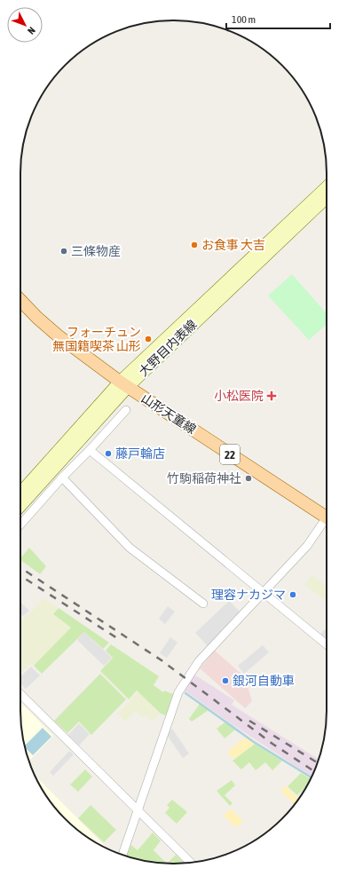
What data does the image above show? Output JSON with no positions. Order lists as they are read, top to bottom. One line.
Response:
{"streets":{"main road":["大野目内表線","山形天童線","22"]},"crossings":[["大野目内表線","山形天童線"]],"places":{"other":["お食事 大吉","三條物産","フォーチュン 無国籍喫茶 山形","藤戸輪店","竹駒稲荷神社","理容ナカジマ","銀河自動車"],"health":["小松医院"]},"scale_bar":"100 m","north":"bottom right"}
